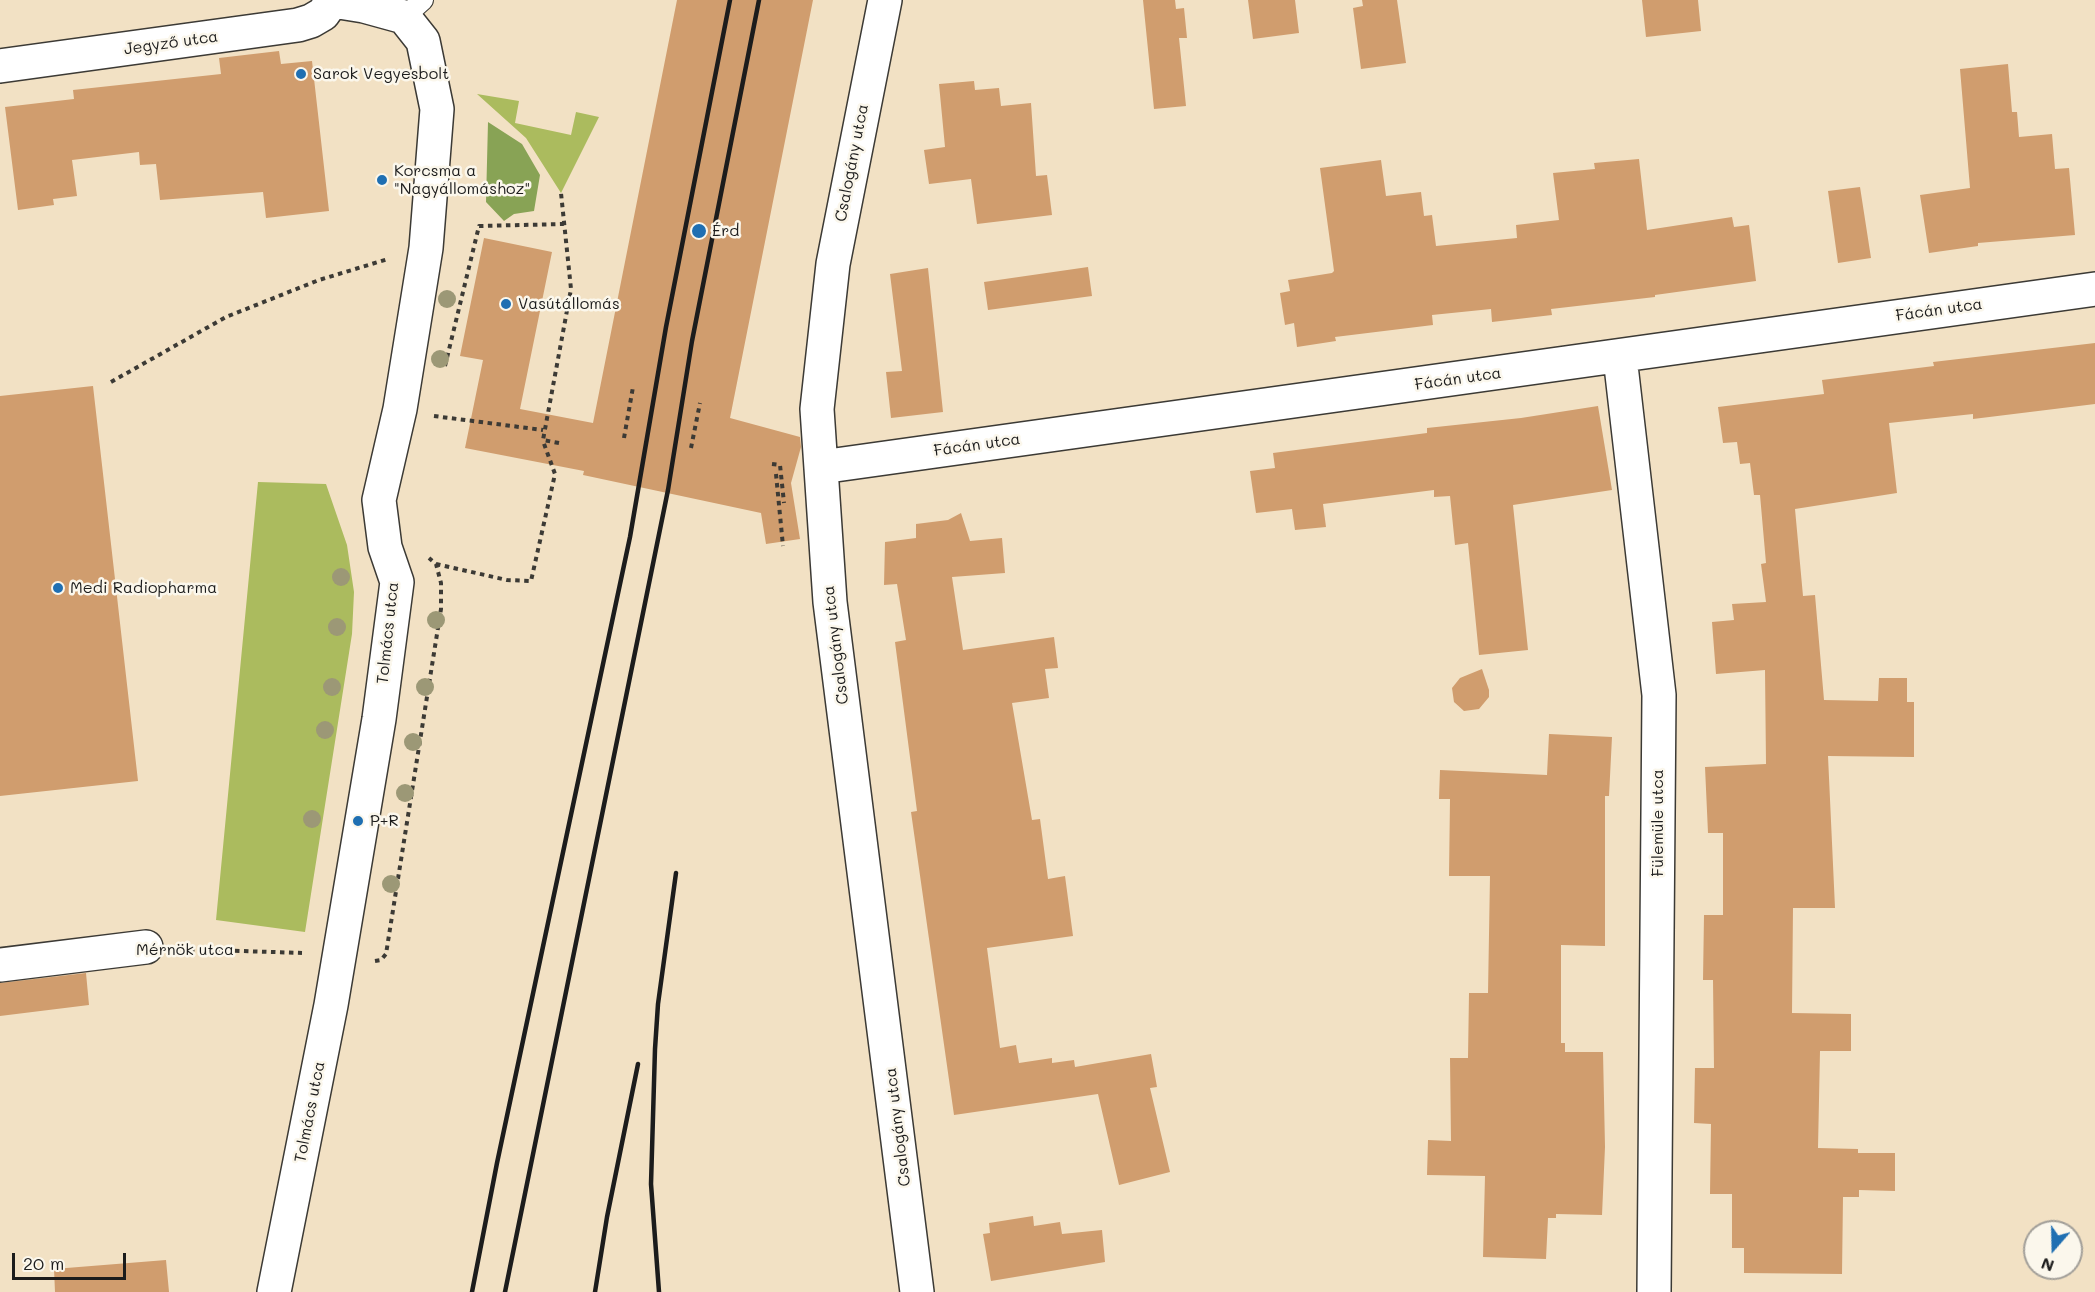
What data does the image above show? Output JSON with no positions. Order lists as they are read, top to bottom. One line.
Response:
{"streets":{"street":["Jegyző utca","Csalogány utca","Fácán utca","Tolmács utca","Fülemüle utca","Mérnök utca"]},"crossings":[["Jegyző utca","Tolmács utca"],["Csalogány utca","Fácán utca"],["Fácán utca","Fülemüle utca"]],"places":["Sarok Vegyesbolt","Korcsma a \"Nagyállomáshoz\"","Érd","Vasútállomás","Medi Radiopharma","P+R"],"scale_bar":"20 m","north":"bottom"}
